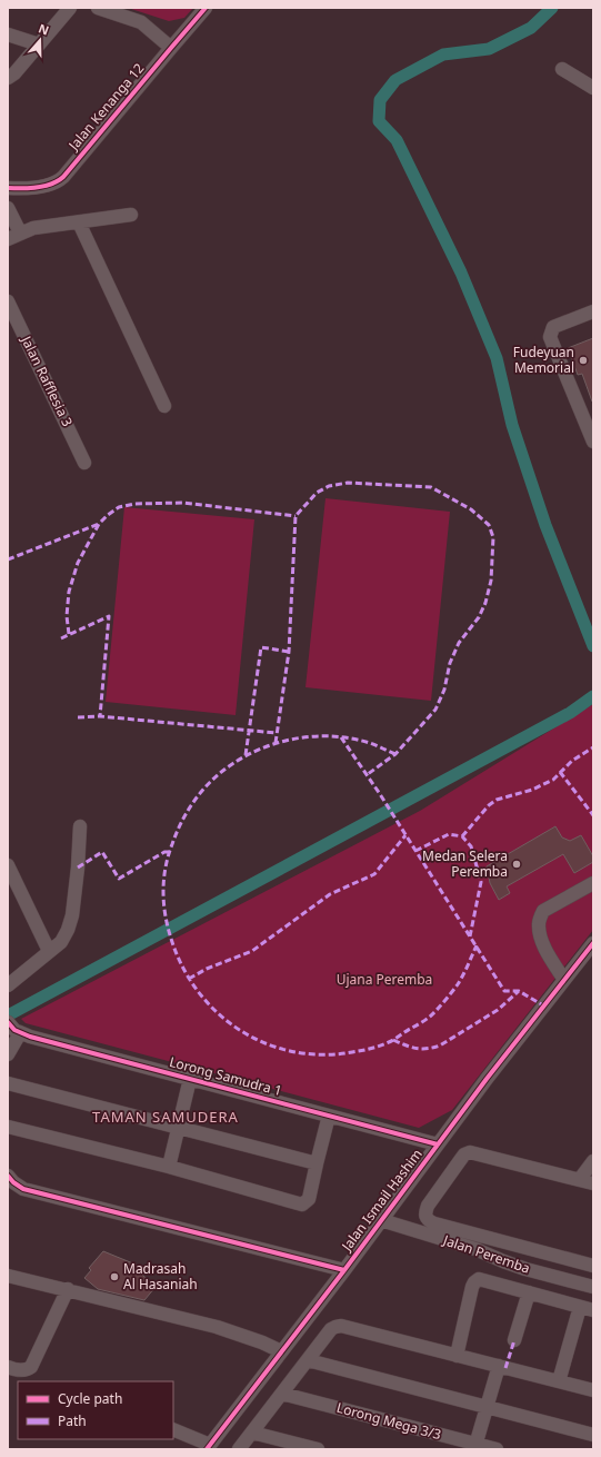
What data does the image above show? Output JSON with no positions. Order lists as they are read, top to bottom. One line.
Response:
{"streets":{"street":["Jalan Kenanga 12","Jalan Rafflesia 3","Lorong Samudra 1","Jalan Ismail Hashim","Jalan Peremba","Lorong Mega 3/3"]},"crossings":[["Lorong Samudra 1","Jalan Ismail Hashim"],["Jalan Ismail Hashim","Jalan Peremba"]],"districts":["TAMAN SAMUDERA"],"parks":["Ujana Peremba"],"places":["Fudeyuan Memorial","Medan Selera Peremba","Madrasah Al Hasaniah"],"legend":["Cycle path","Path"],"north":"top"}
